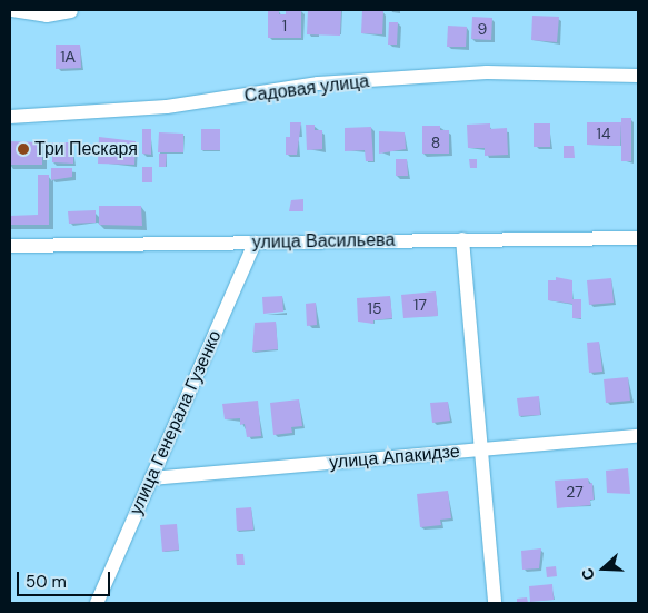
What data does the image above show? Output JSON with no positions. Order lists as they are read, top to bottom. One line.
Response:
{"streets":{"street":["Садовая улица","улица Васильева","улица Генерала Гузенко","улица Апакидзе"]},"crossings":[["улица Васильева","улица Генерала Гузенко"],["улица Генерала Гузенко","улица Апакидзе"]],"places":["Три Пескаря"],"house_numbers":["1","9","1А","14","8","17","15","27"],"scale_bar":"50 m","north":"left"}
